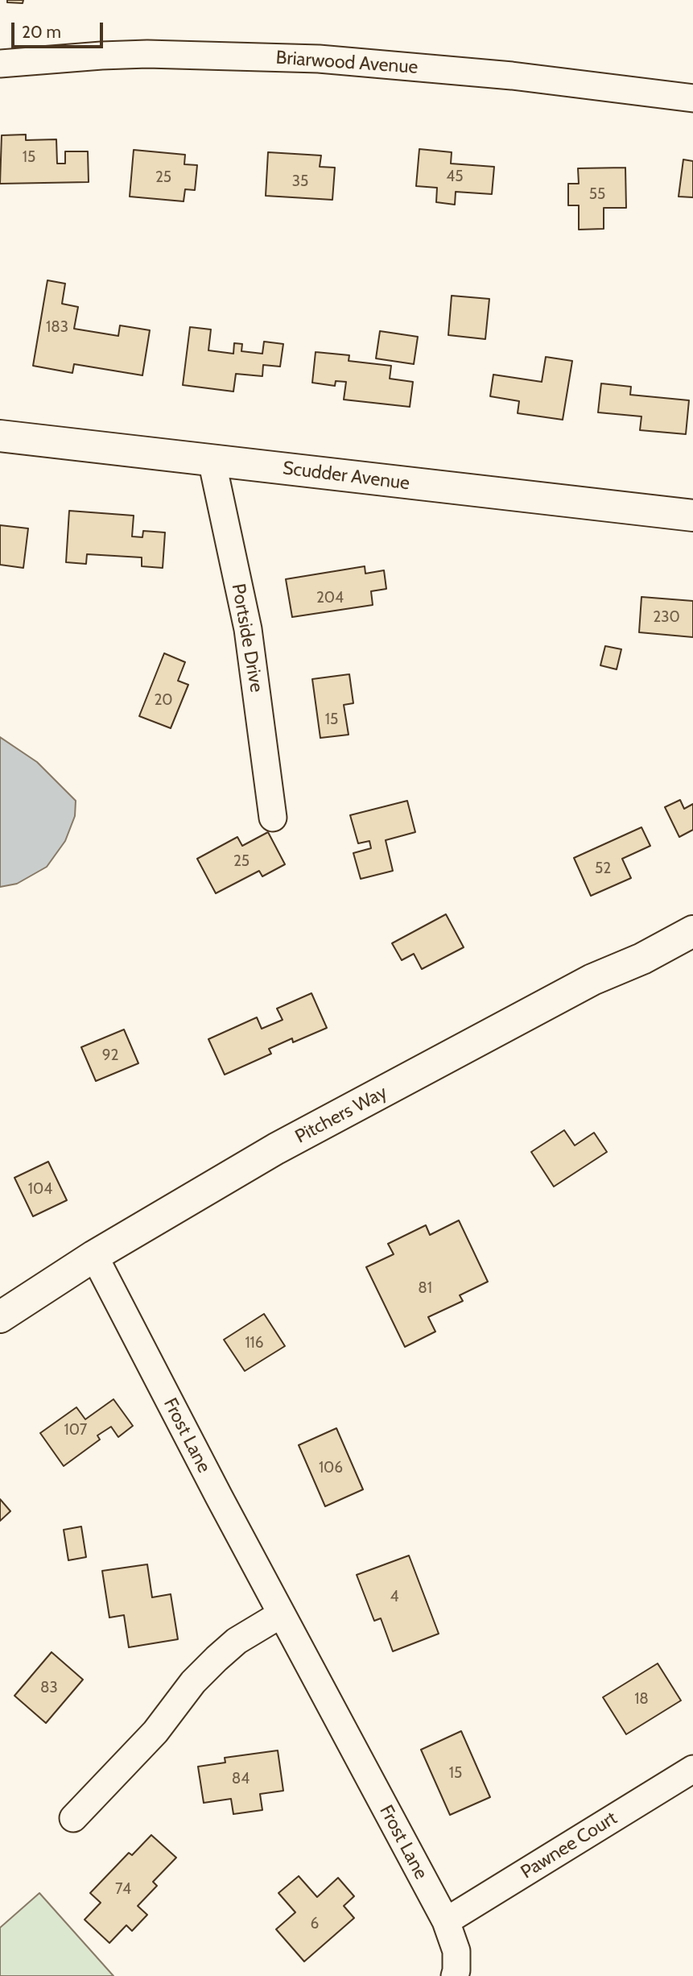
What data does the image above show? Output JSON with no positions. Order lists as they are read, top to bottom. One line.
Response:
{"streets":{"main road":["Scudder Avenue","Pitchers Way"],"street":["Briarwood Avenue","Portside Drive","Frost Lane","Pawnee Court"]},"crossings":[["Scudder Avenue","Portside Drive"],["Pitchers Way","Frost Lane"],["Frost Lane","Pawnee Court"]],"house_numbers":["15","45","25","35","55","183","204","230","20","15","25","52","92","104","81","116","107","106","4","83","18","15","84","74","6"],"scale_bar":"20 m"}
